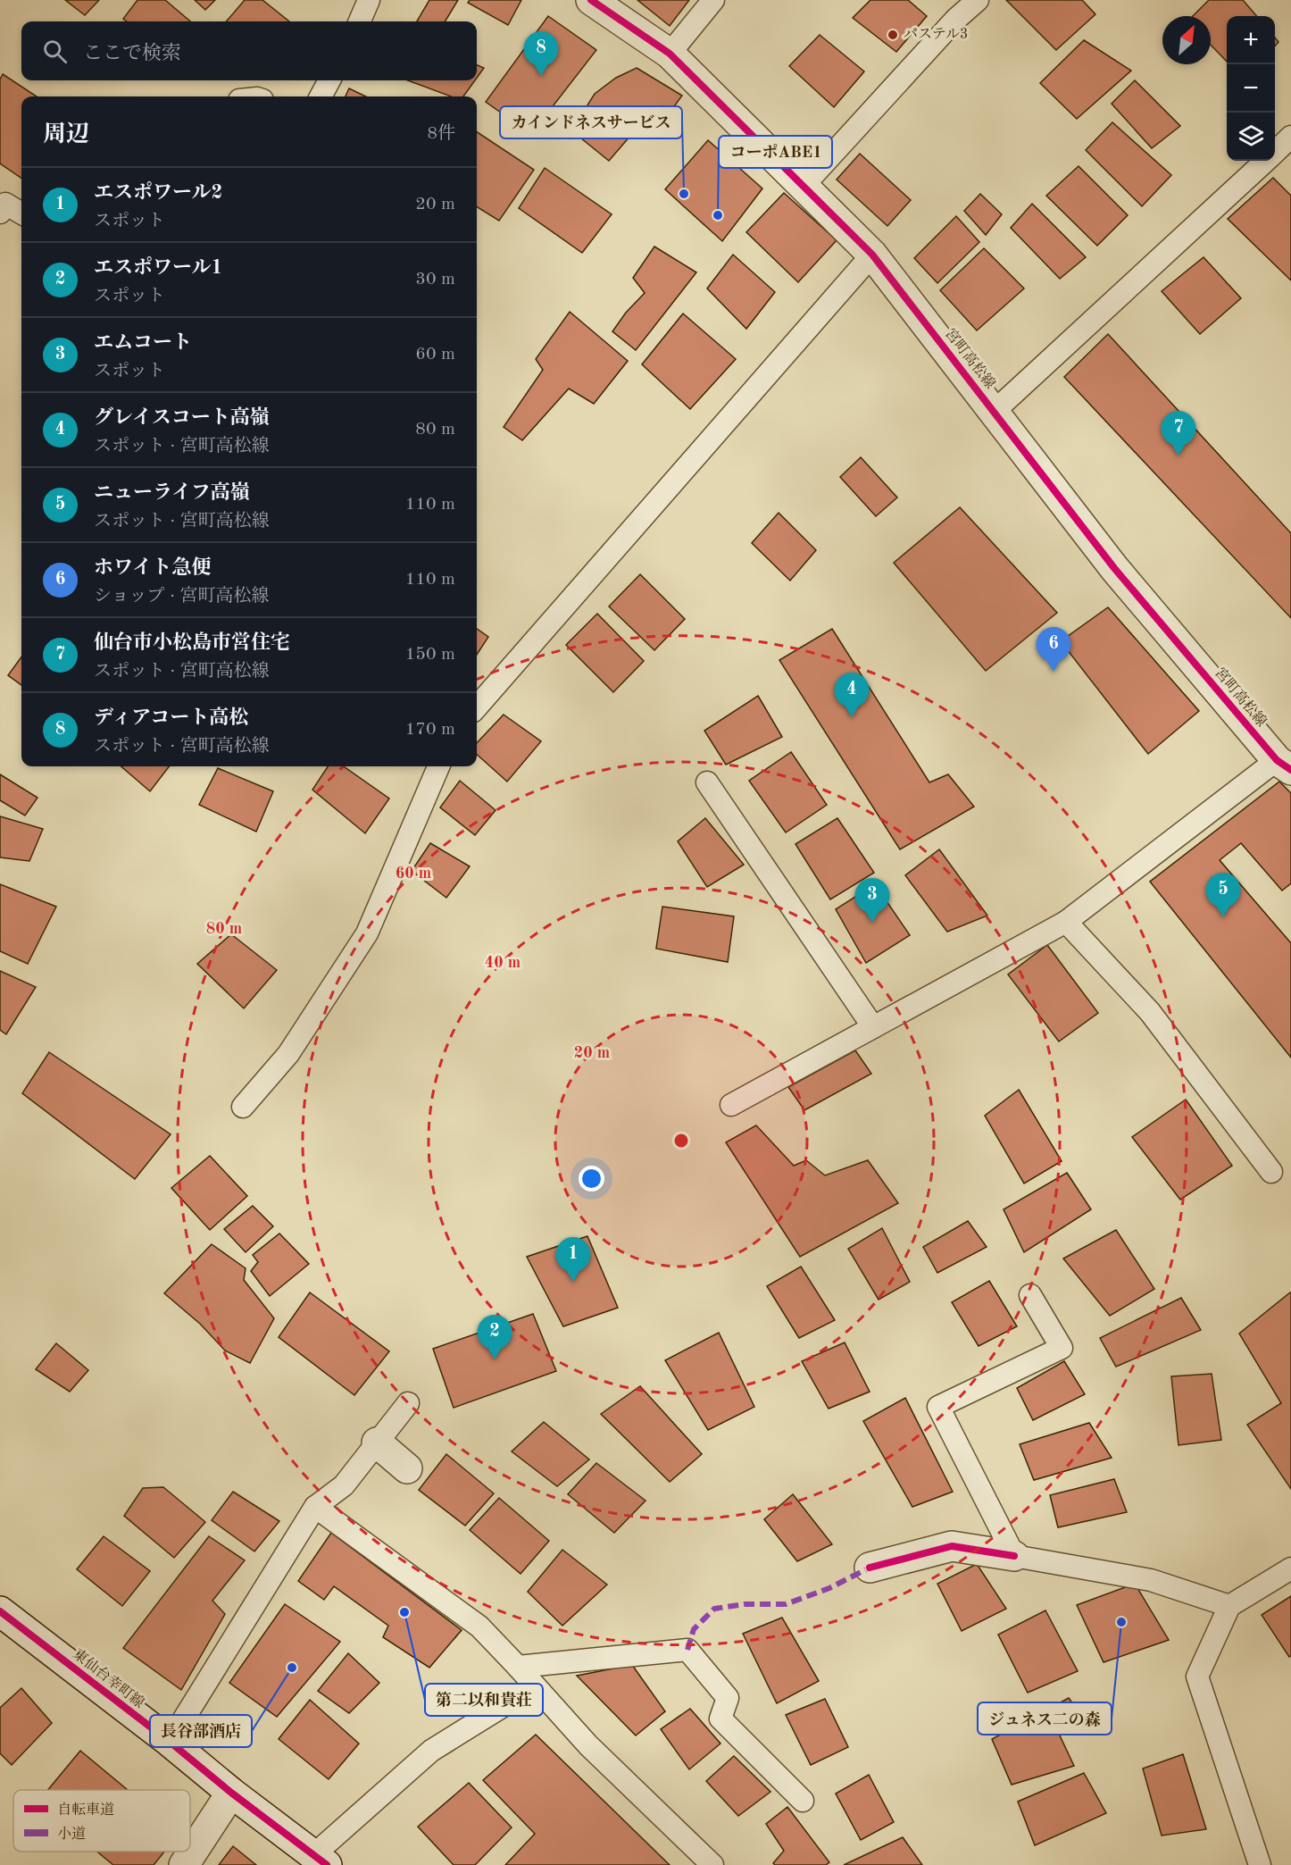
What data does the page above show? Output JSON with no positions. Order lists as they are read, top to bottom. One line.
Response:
{"streets":{"street":["宮町高松線","東仙台幸町線"]},"places":["パステル3","カインドネスサービス","コーポABE1","第二以和貴荘","ジュネス二の森","長谷部酒店"],"legend":["自転車道","小道"],"north":"top right","page":{"map_buttons":["+","−"],"search":"ここで検索","pins":["8","7","6","4","5","3","1","2"],"heading":["周辺","8件"],"list":[{"mark":"1","name":"エスポワール2","note":"スポット","value":"20 m"},{"mark":"2","name":"エスポワール1","note":"スポット","value":"30 m"},{"mark":"3","name":"エムコート","note":"スポット","value":"60 m"},{"mark":"4","name":"グレイスコート高嶺","note":"スポット · 宮町高松線","value":"80 m"},{"mark":"5","name":"ニューライフ高嶺","note":"スポット · 宮町高松線","value":"110 m"},{"mark":"6","name":"ホワイト急便","note":"ショップ · 宮町高松線","value":"110 m"},{"mark":"7","name":"仙台市小松島市営住宅","note":"スポット · 宮町高松線","value":"150 m"},{"mark":"8","name":"ディアコート高松","note":"スポット · 宮町高松線","value":"170 m"}]},"rings":["60 m","80 m","40 m","20 m"]}
